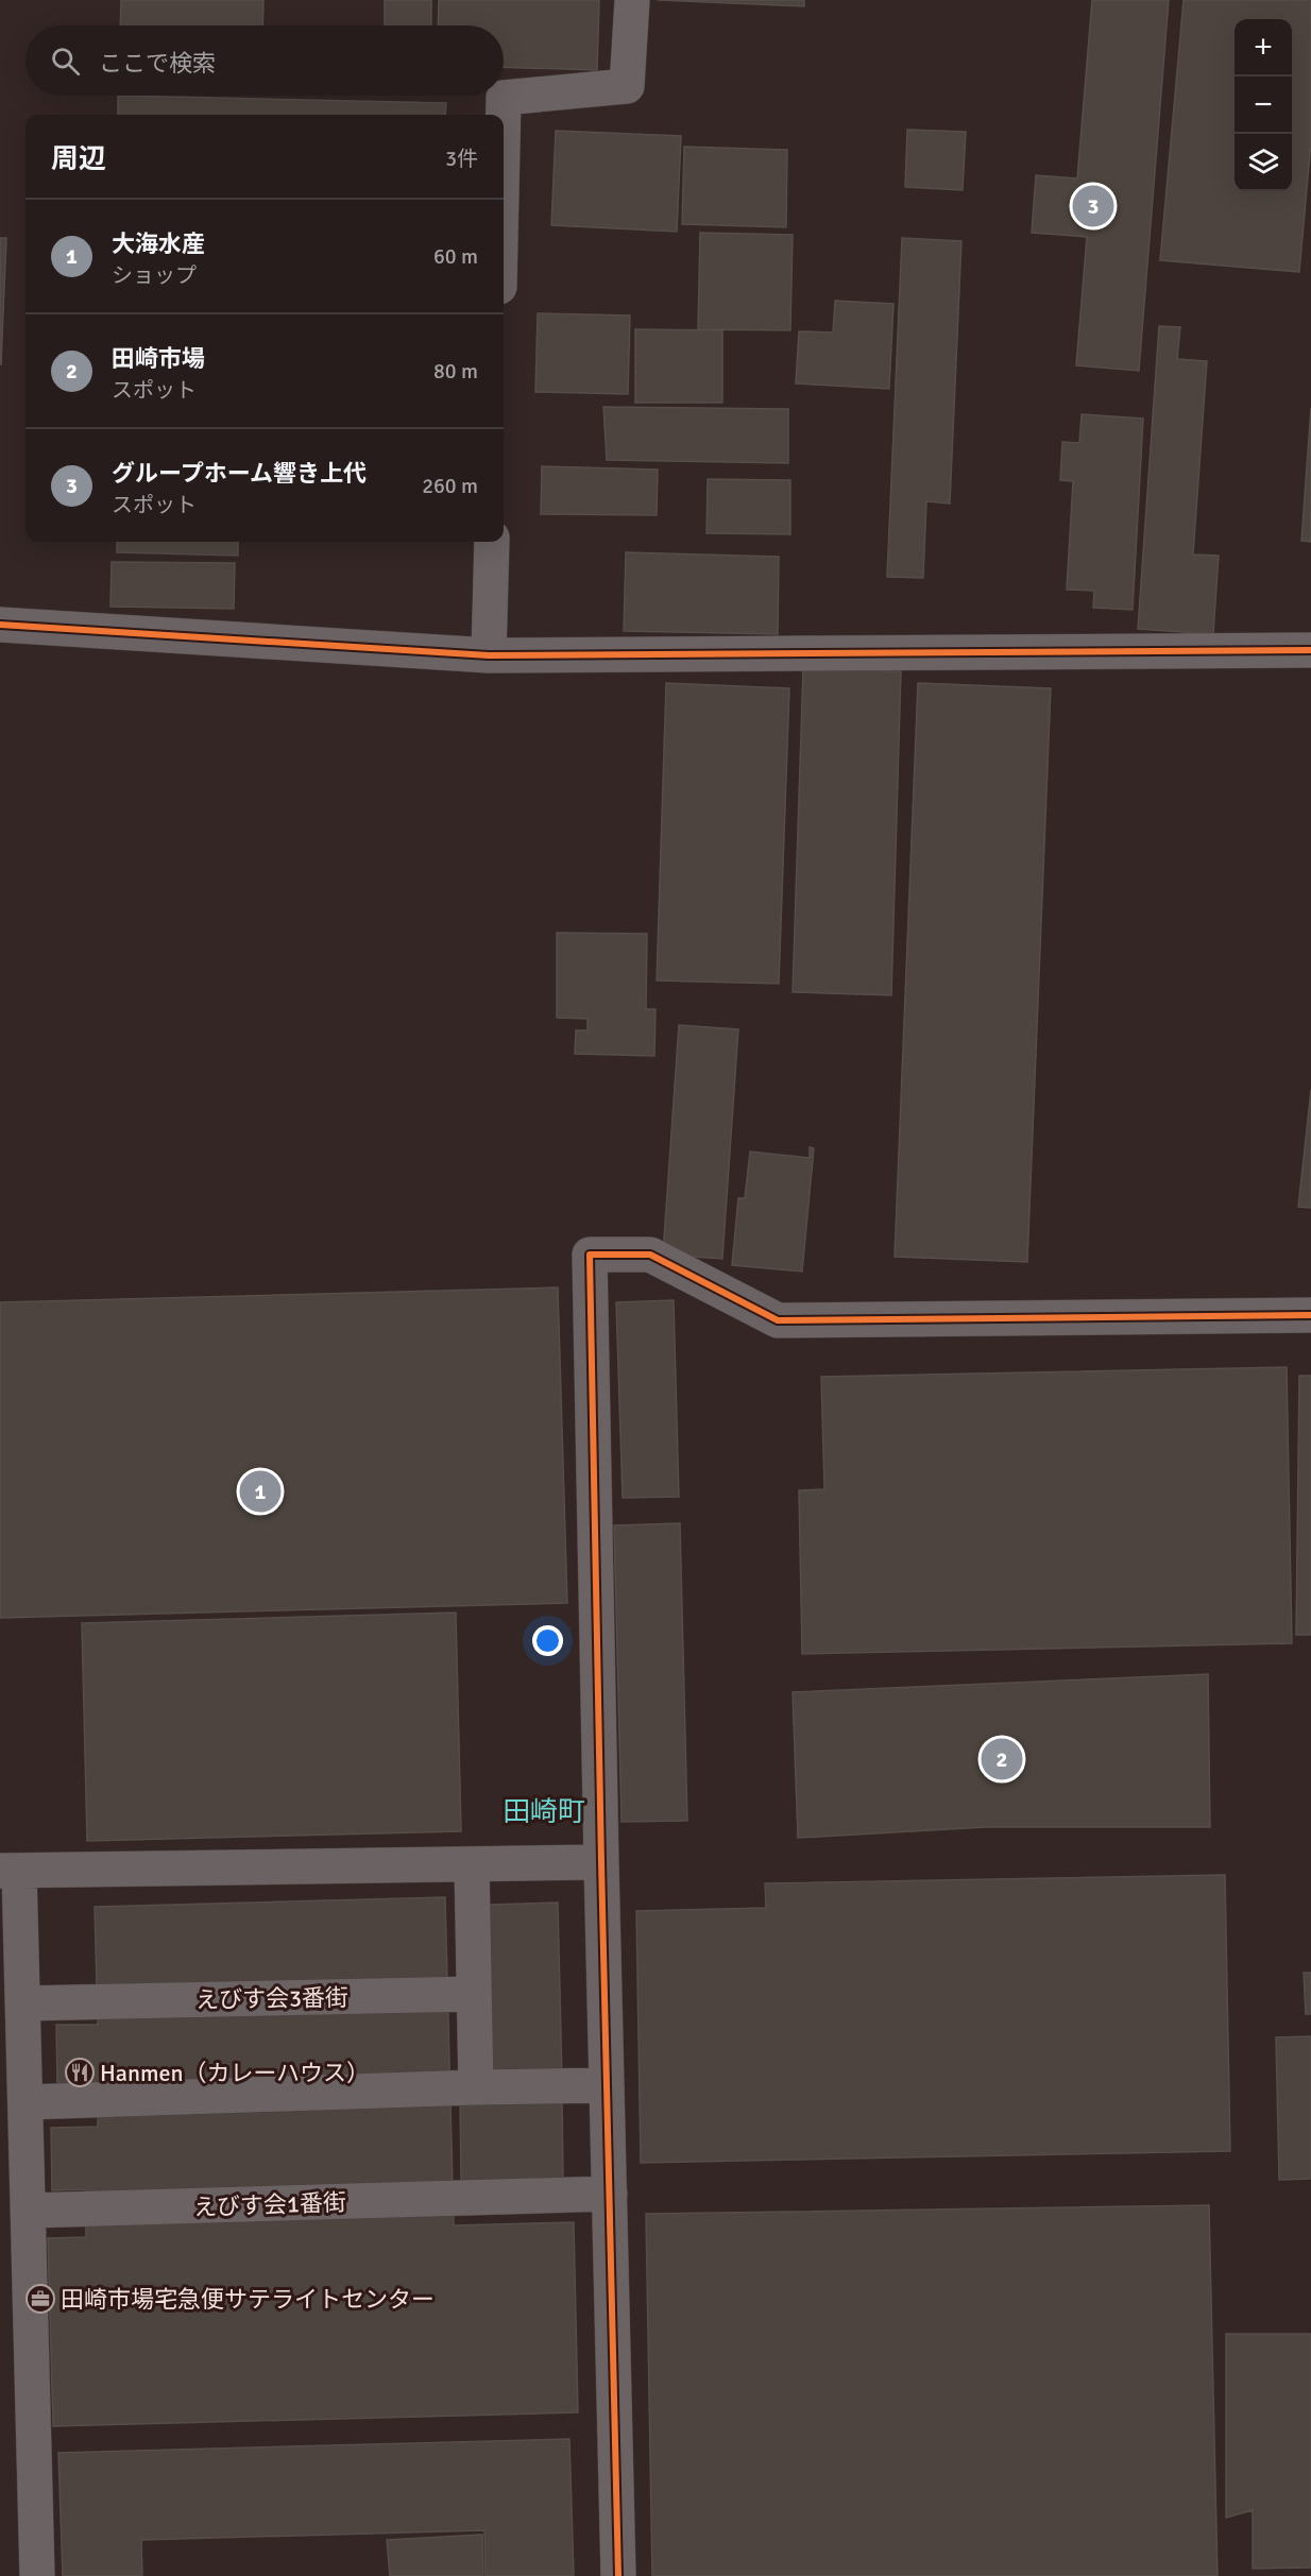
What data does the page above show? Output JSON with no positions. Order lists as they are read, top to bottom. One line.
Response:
{"streets":{"street":["えびす会3番街","えびす会1番街"]},"districts":["田崎町"],"places":{"restaurant":["Hanmen（カレーハウス）"],"office":["田崎市場宅急便サテライトセンター"]},"page":{"map_buttons":["+","−"],"search":"ここで検索","heading":["周辺","3件"],"pins":["3","1","2"],"list":[{"mark":"1","name":"大海水産","note":"ショップ","value":"60 m"},{"mark":"2","name":"田崎市場","note":"スポット","value":"80 m"},{"mark":"3","name":"グループホーム響き上代","note":"スポット","value":"260 m"}]}}
